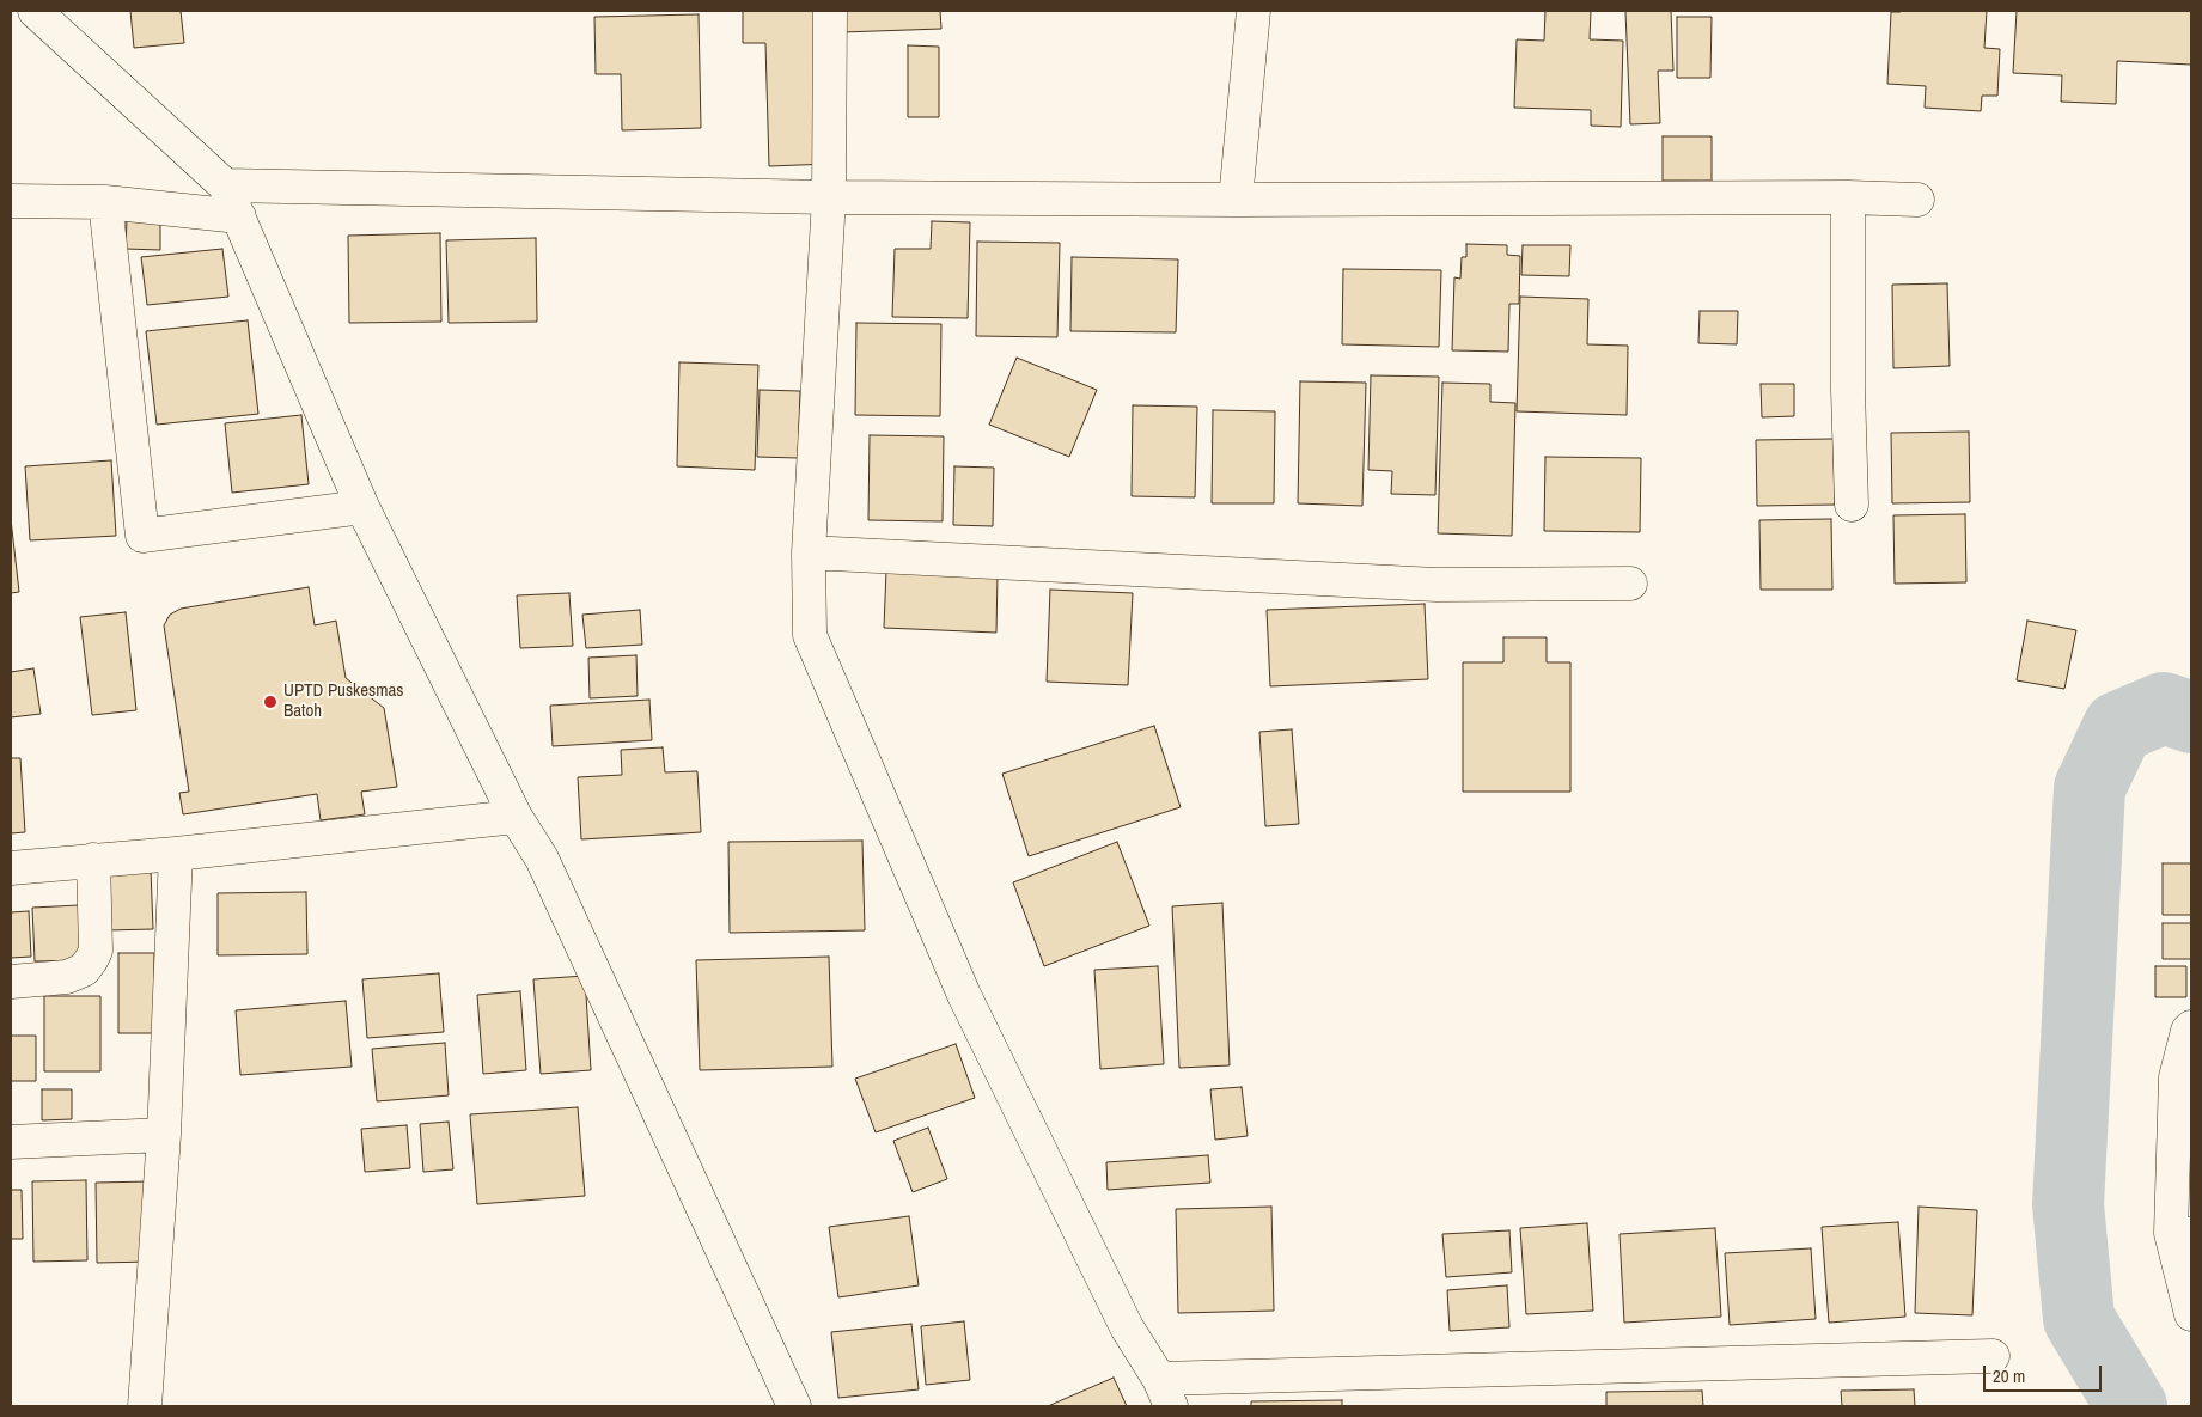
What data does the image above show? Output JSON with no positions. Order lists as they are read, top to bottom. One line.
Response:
{"places":["UPTD Puskesmas Batoh"],"scale_bar":"20 m"}
